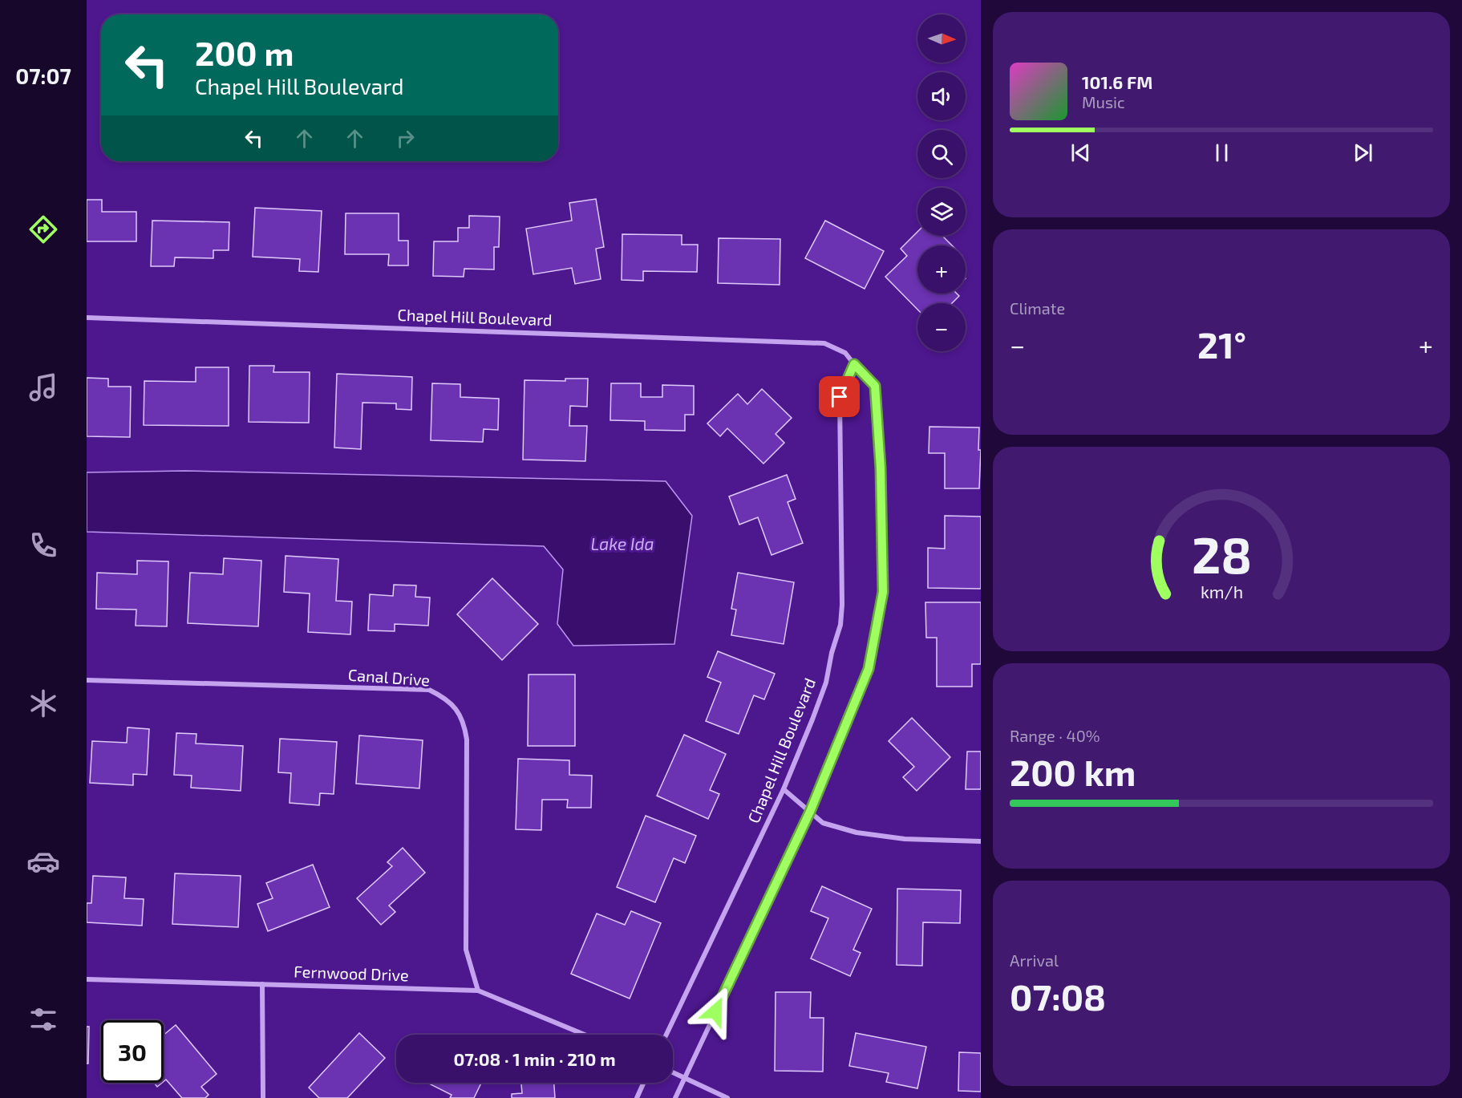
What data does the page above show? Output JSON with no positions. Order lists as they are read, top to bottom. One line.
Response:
{"streets":{"street":["Chapel Hill Boulevard","Canal Drive","Fernwood Drive"]},"crossings":[["Canal Drive","Fernwood Drive"]],"water":["Lake Ida"],"north":"right","page":{"tabs":"07:07","map_buttons":["+","−"],"turn":["200 m","Chapel Hill Boulevard"],"song":["101.6 FM","Music"],"tile":["Climate",["Range · 40%","200 km"],["Arrival","07:08"]],"heat":["−","21°","+"],"limit":"30","trip":"07:08 · 1 min · 210 m","gauge":["28","km/h"]}}
